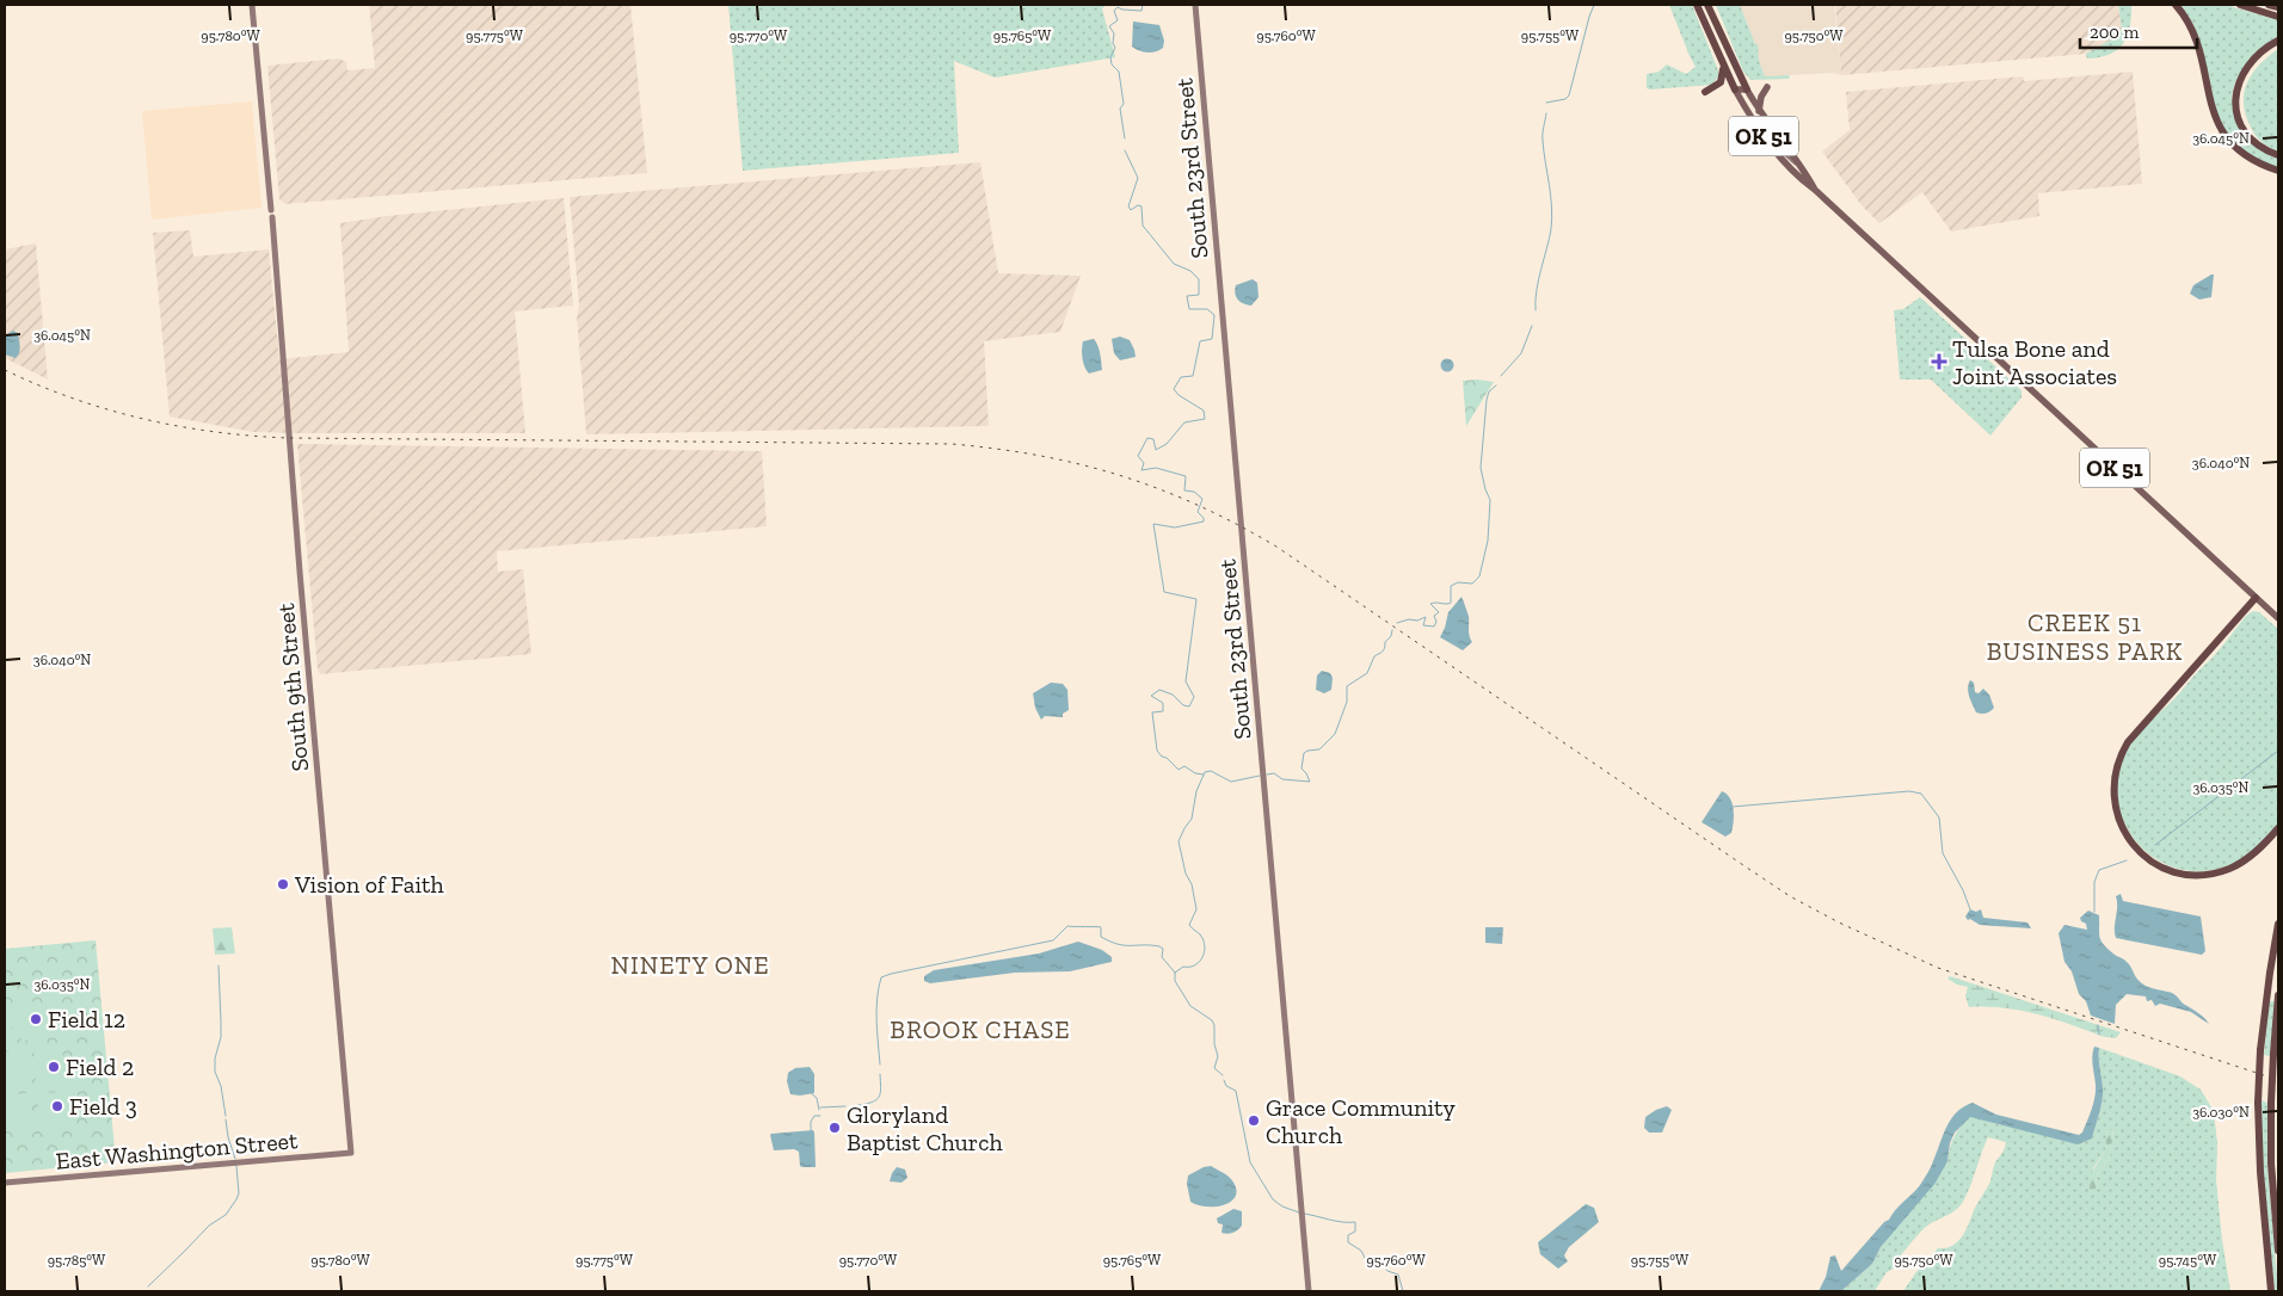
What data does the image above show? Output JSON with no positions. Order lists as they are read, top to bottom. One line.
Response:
{"streets":{"highway":["OK 51"],"main road":["South 23rd Street","South 9th Street","East Washington Street"]},"crossings":[["South 9th Street","East Washington Street"]],"districts":["CREEK 51 BUSINESS PARK","NINETY ONE","BROOK CHASE"],"places":{"health":["Tulsa Bone and Joint Associates"],"other":["Vision of Faith","Field 12","Field 2","Field 3","Grace Community Church","Gloryland Baptist Church"]},"scale_bar":"200 m","coordinates":["95.780°W","95.775°W","95.770°W","95.765°W","95.760°W","95.755°W","95.750°W","36.045°N","36.040°N","36.035°N","36.030°N","95.785°W","95.745°W"]}
